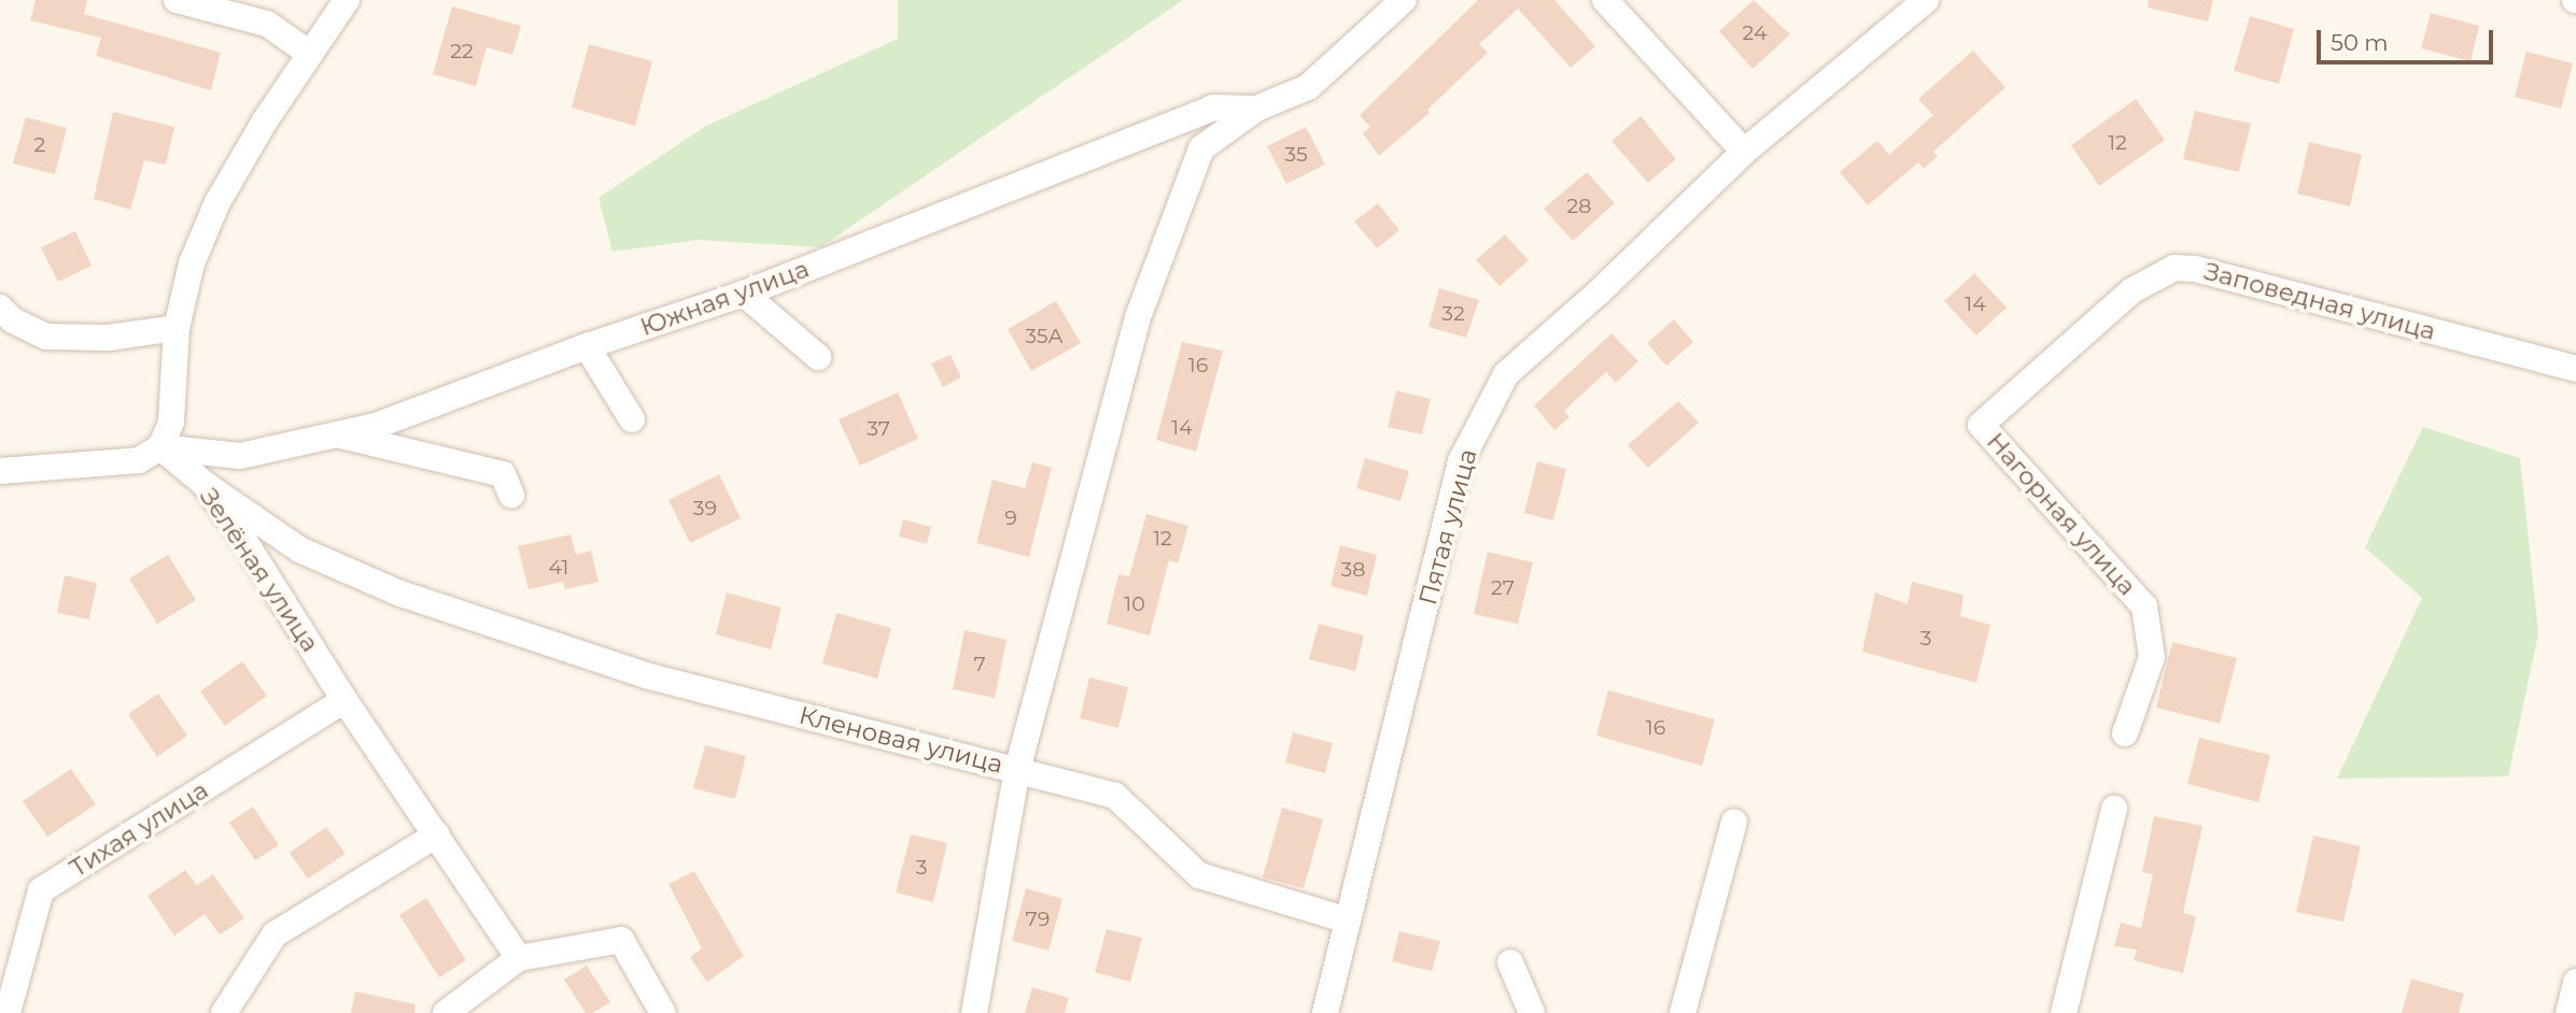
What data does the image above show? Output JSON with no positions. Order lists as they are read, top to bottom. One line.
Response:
{"streets":{"street":["Южная улица","Заповедная улица","Нагорная улица","Пятая улица","Зелёная улица","Кленовая улица","Тихая улица"]},"crossings":[["Южная улица","Зелёная улица"],["Южная улица","Кленовая улица"],["Заповедная улица","Нагорная улица"],["Зелёная улица","Кленовая улица"],["Зелёная улица","Тихая улица"]],"house_numbers":["24","22","12","2","35","28","14","32","35А","16","14","37","39","9","12","41","38","27","10","3","7","16","3","79"],"scale_bar":"50 m"}
